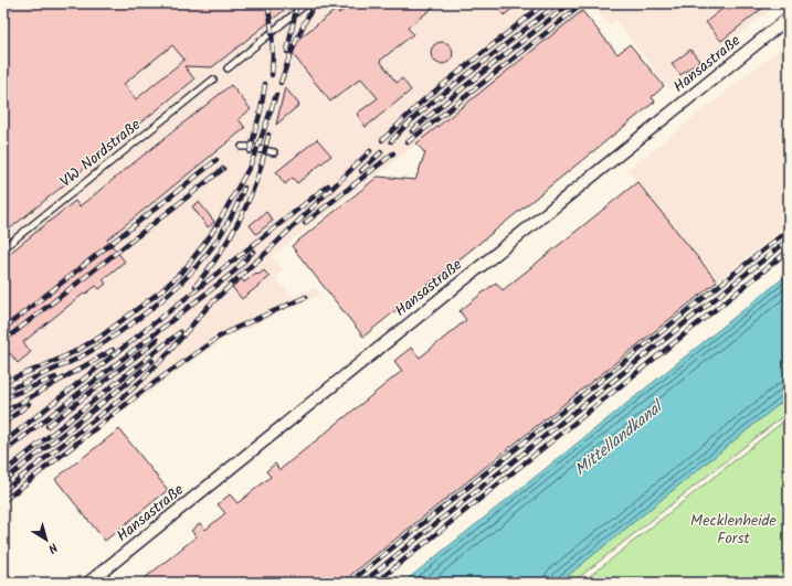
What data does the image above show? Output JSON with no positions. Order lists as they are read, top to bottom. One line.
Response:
{"streets":{"street":["Hansastraße"],"lane":["VW Nordstraße"]},"water":["Mittellandkanal"],"parks":["Mecklenheide Forst"],"north":"bottom right"}
